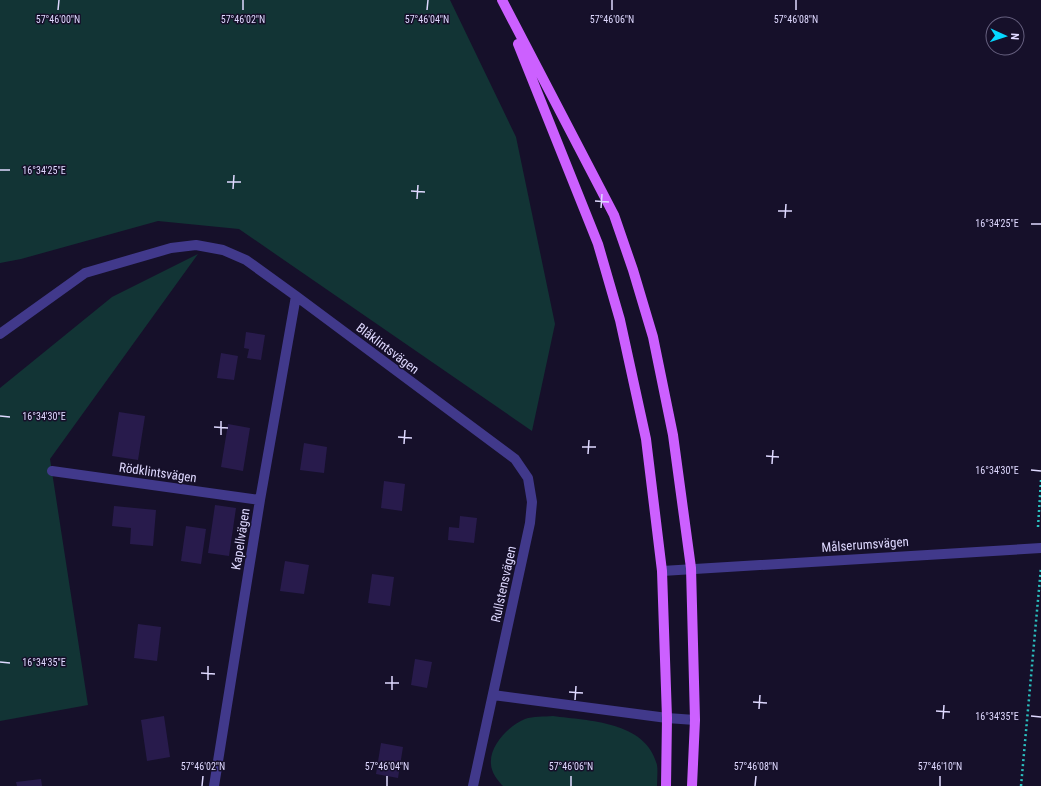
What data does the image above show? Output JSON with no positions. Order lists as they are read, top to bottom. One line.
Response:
{"streets":{"street":["Blåklintsvägen","Rödklintsvägen","Kapellvägen","Målserumsvägen","Rullstensvägen"]},"crossings":[["Blåklintsvägen","Kapellvägen"],["Blåklintsvägen","Rullstensvägen"],["Rödklintsvägen","Kapellvägen"]],"north":"right","coordinates":["57°46'00\"N","57°46'02\"N","57°46'04\"N","57°46'06\"N","57°46'08\"N","16°34'25\"E","16°34'30\"E","16°34'35\"E","57°46'10\"N"]}
